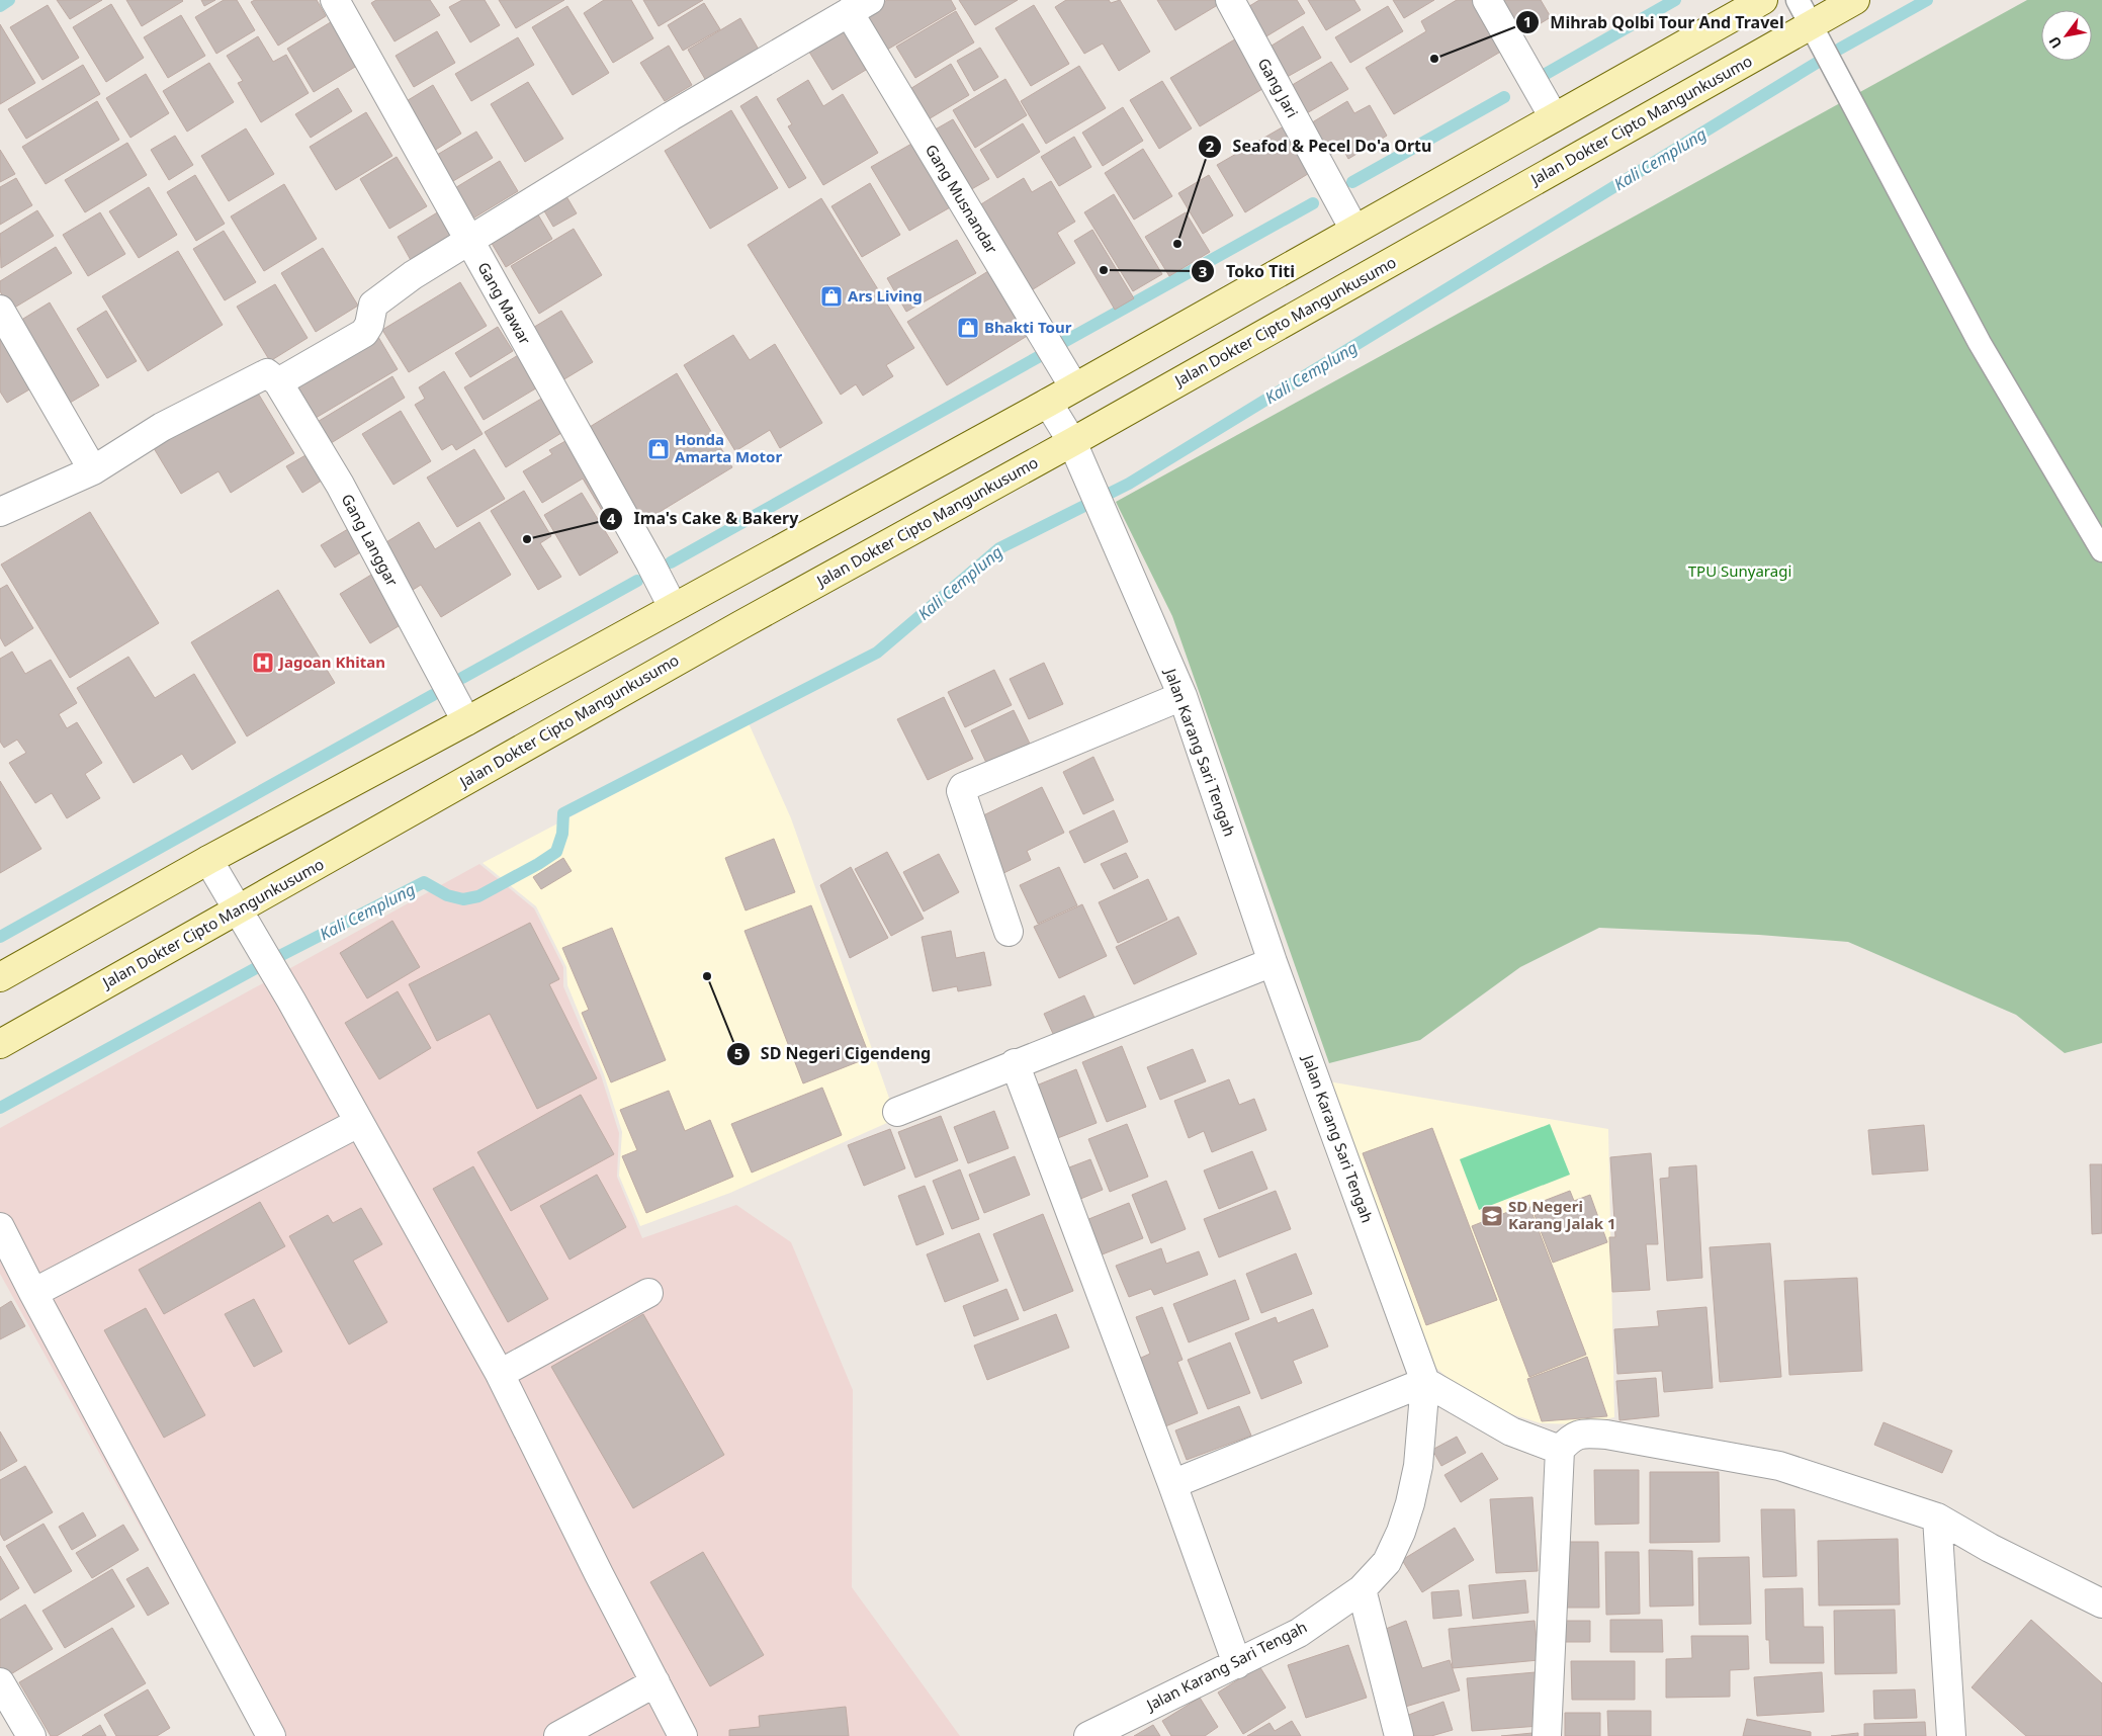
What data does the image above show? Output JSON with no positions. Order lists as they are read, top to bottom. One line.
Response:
{"streets":{"main road":["Jalan Dokter Cipto Mangunkusumo"],"street":["Gang Jari","Gang Musnandar","Gang Mawar","Gang Langgar","Jalan Karang Sari Tengah"]},"crossings":[["Jalan Dokter Cipto Mangunkusumo","Jalan Karang Sari Tengah"]],"water":["Kali Cemplung"],"parks":["TPU Sunyaragi"],"places":{"other":["Mihrab Qolbi Tour And Travel","Seafod & Pecel Do'a Ortu","Toko Titi","Ima's Cake & Bakery","SD Negeri Cigendeng"],"shop":["Ars Living","Bhakti Tour","Honda Amarta Motor"],"hospital":["Jagoan Khitan"],"school or university":["SD Negeri Karang Jalak 1"]},"north":"bottom left"}
